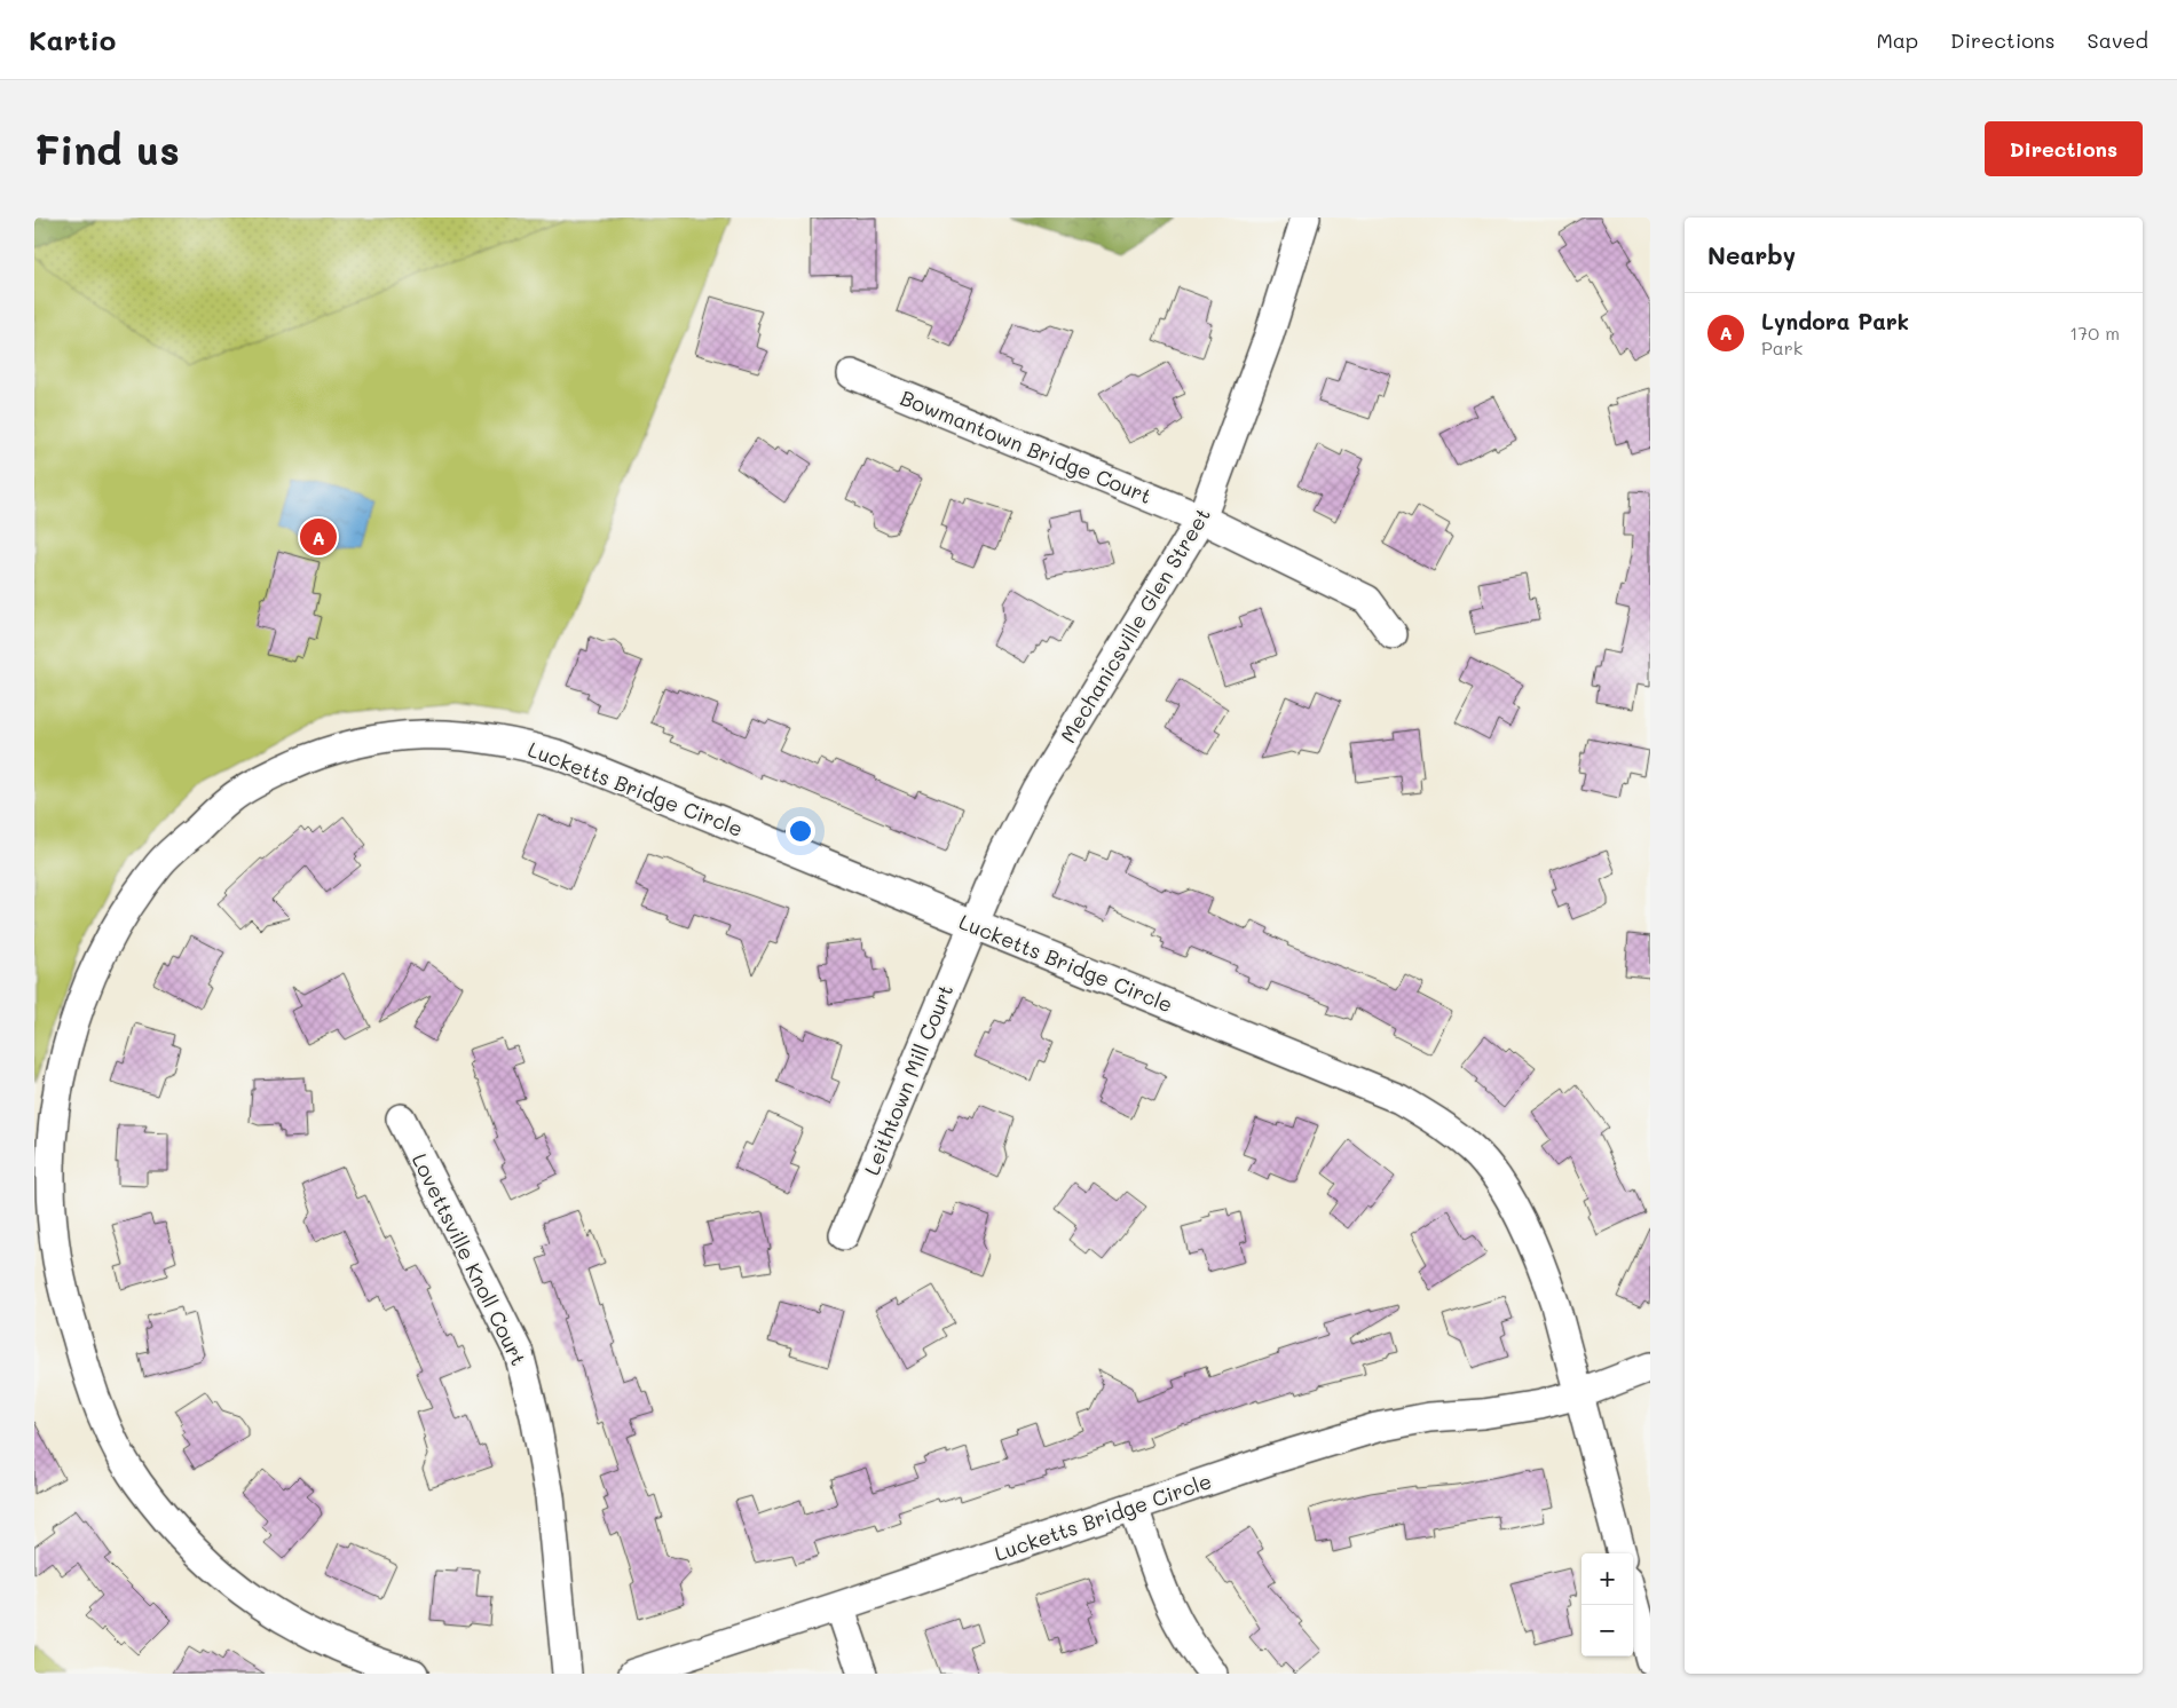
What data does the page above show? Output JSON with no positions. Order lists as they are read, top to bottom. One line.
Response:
{"streets":{"street":["Bowmantown Bridge Court","Mechanicsville Glen Street","Lucketts Bridge Circle","Leithtown Mill Court","Lovettsville Knoll Court"]},"crossings":[["Bowmantown Bridge Court","Mechanicsville Glen Street"],["Mechanicsville Glen Street","Lucketts Bridge Circle"],["Mechanicsville Glen Street","Leithtown Mill Court"],["Lucketts Bridge Circle","Leithtown Mill Court"]],"page":{"header":"Kartio","nav":["Map","Directions","Saved"],"buttons":"Directions","title":"Find us","heading":"Nearby","list":[{"mark":"A","name":"Lyndora Park","note":"Park","value":"170 m"}],"pins":"A","map_buttons":["+","−"]}}
